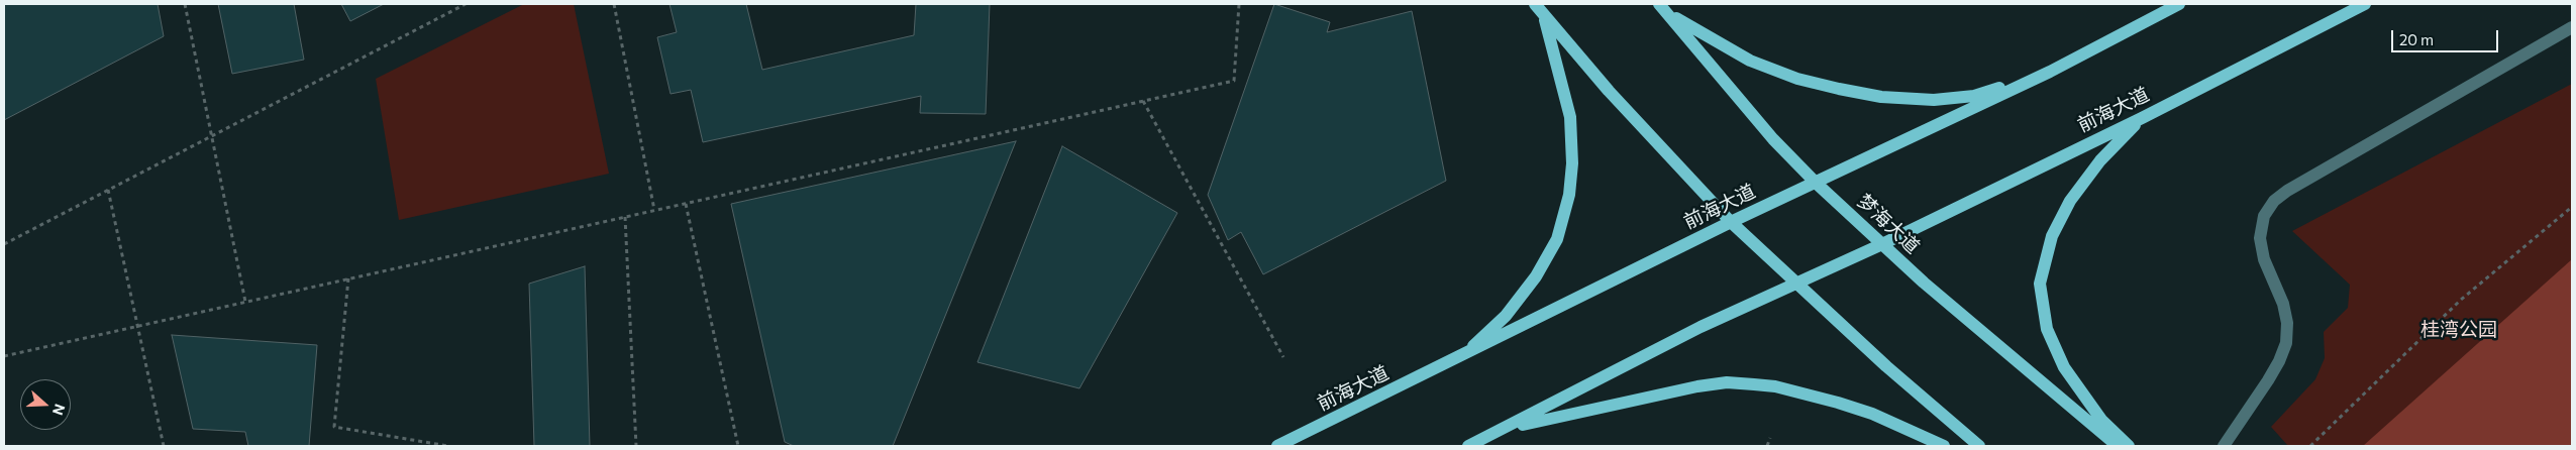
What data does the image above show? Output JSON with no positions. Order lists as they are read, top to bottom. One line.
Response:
{"streets":{"main road":["前海大道","梦海大道"]},"crossings":[["前海大道","梦海大道"]],"parks":["桂湾公园"],"scale_bar":"20 m","north":"right"}
